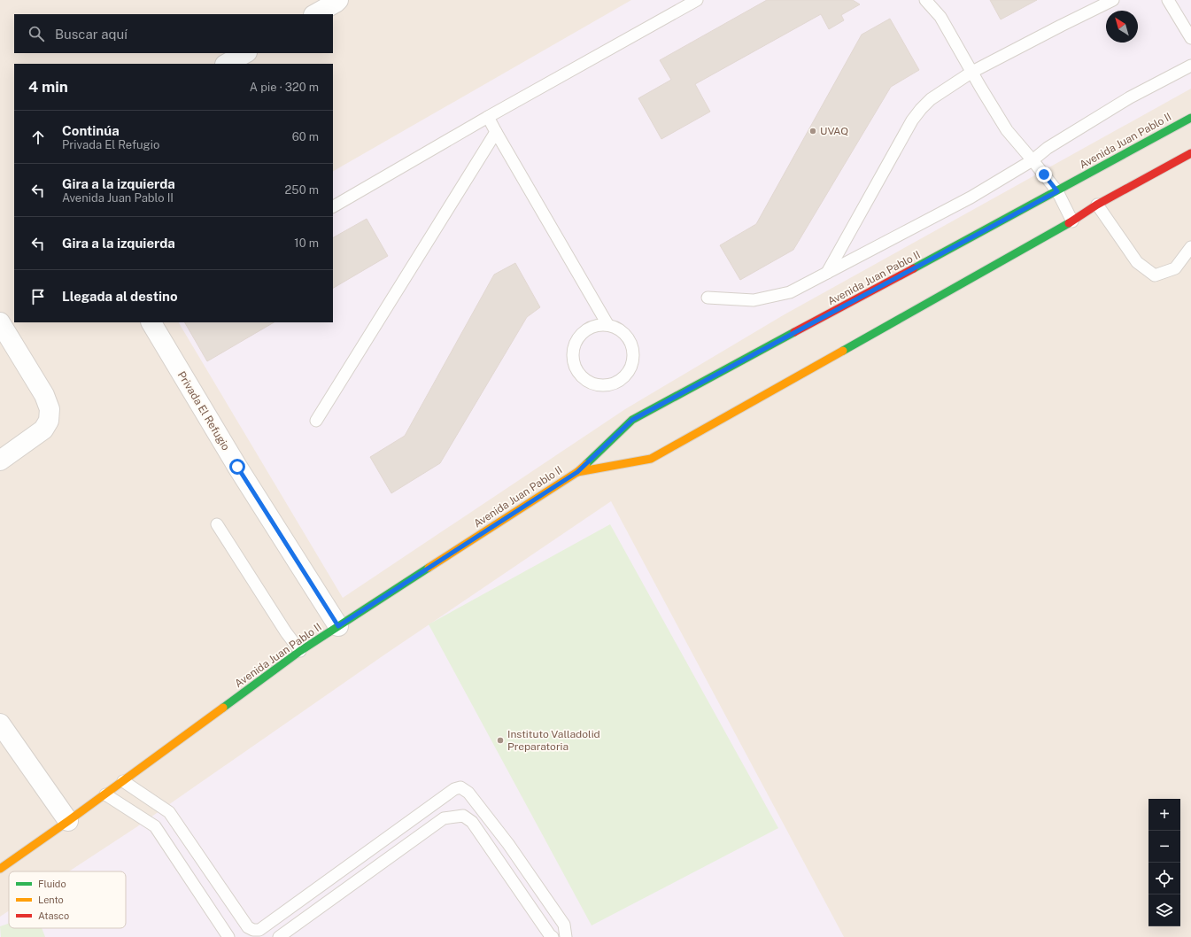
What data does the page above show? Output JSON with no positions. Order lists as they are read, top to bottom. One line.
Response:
{"streets":{"main road":["Avenida Juan Pablo II"],"street":["Privada El Refugio"]},"crossings":[["Avenida Juan Pablo II","Privada El Refugio"]],"places":["UVAQ","Instituto Valladolid Preparatoria"],"legend":["Fluido","Lento","Atasco"],"north":"top left","page":{"search":"Buscar aquí","heading":["4 min","A pie · 320 m"],"list":[["Continúa","Privada El Refugio","60 m"],["Gira a la izquierda","Avenida Juan Pablo II","250 m"],["Gira a la izquierda","10 m"],"Llegada al destino"],"map_buttons":["+","−"]}}
